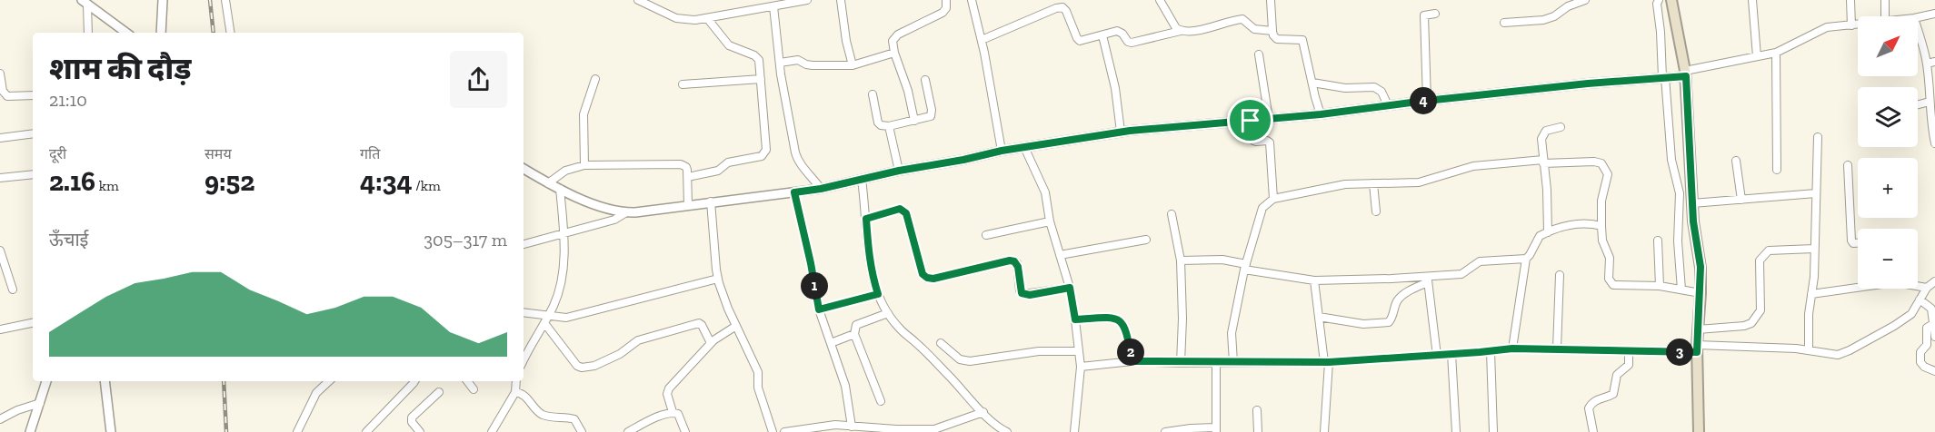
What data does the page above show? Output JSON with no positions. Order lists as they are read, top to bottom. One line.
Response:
{"north":"top right","page":{"map_buttons":["+","−"],"heading":["शाम की दौड़","21:10"],"pins":["4","1","2","3"],"stats":[["दूरी","2.16 km"],["समय","9:52"],["गति","4:34 /km"]],"chart":["ऊँचाई","305–317 m"]}}
